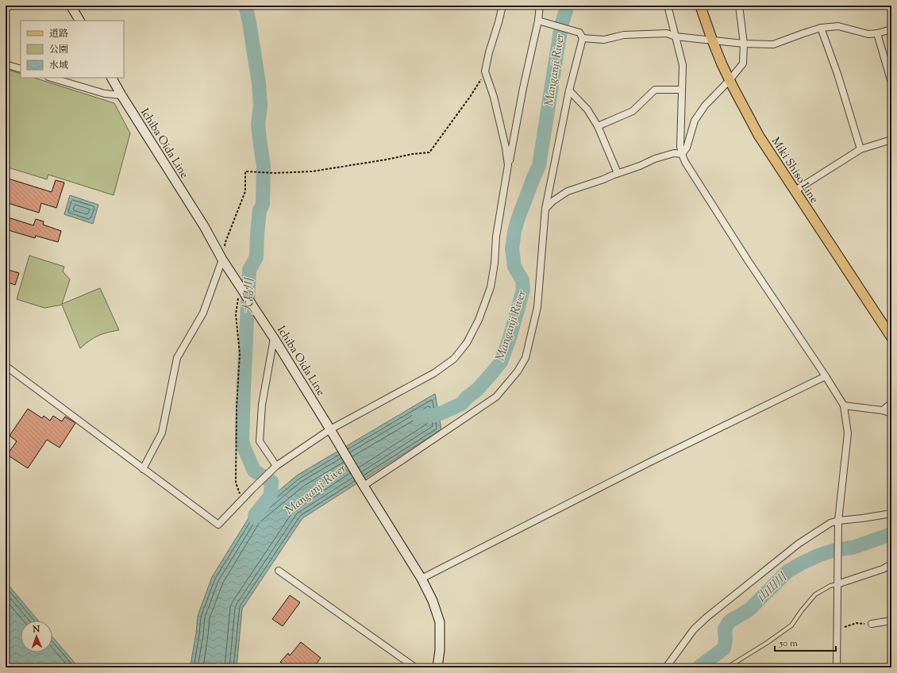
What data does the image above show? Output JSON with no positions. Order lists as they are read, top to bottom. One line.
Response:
{"streets":{"main road":["Ichiba Oida Line","Miki Shiso Line"]},"water":["Manganji River","大島川","山田川"],"legend":["道路","公園","水域"],"scale_bar":"50 m","north":"top"}
